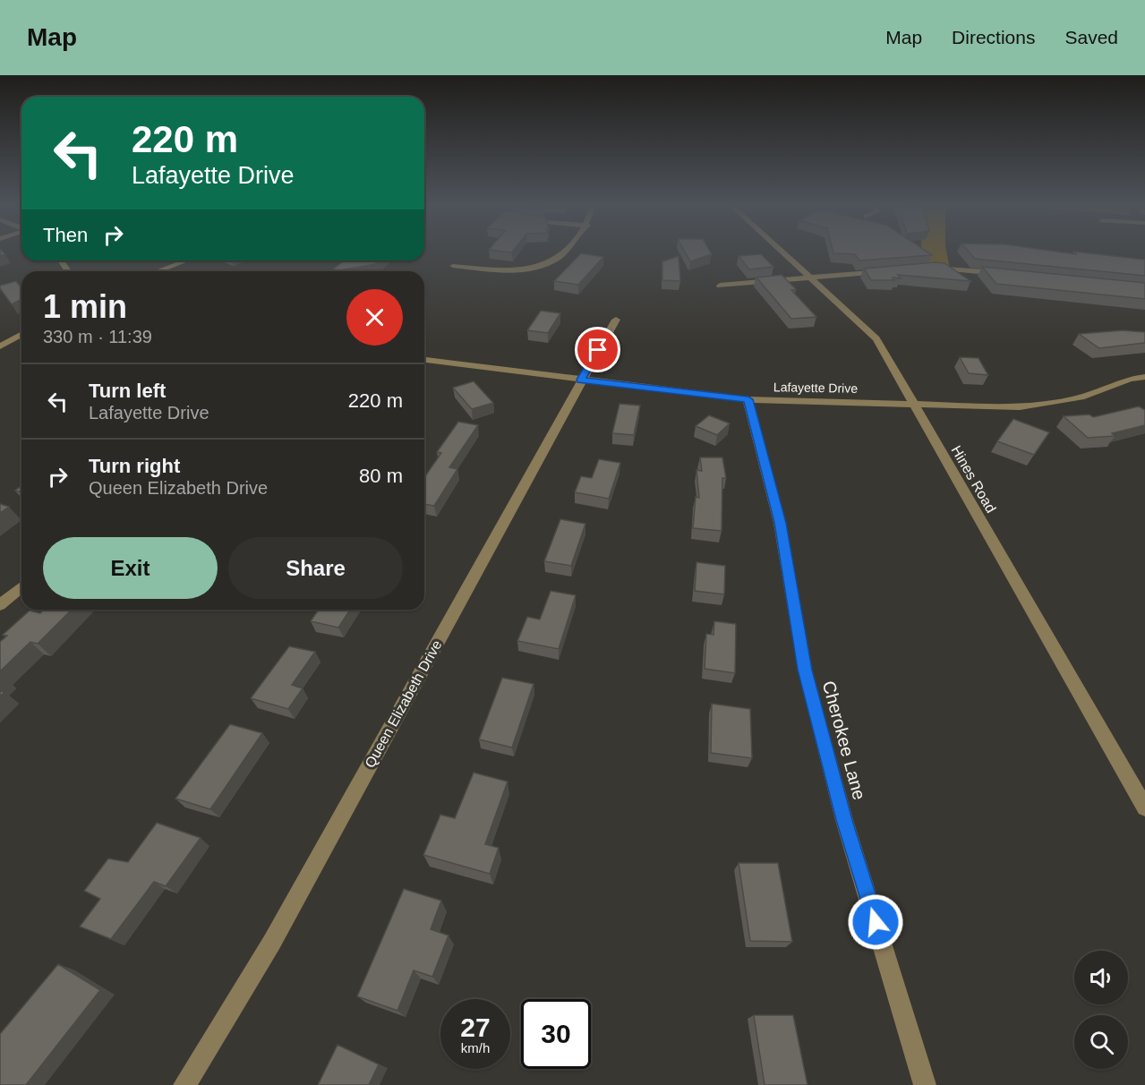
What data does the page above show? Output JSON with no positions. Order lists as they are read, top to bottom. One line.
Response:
{"streets":{"street":["Lafayette Drive","Hines Road","Queen Elizabeth Drive","Cherokee Lane"]},"crossings":[["Lafayette Drive","Hines Road"],["Lafayette Drive","Queen Elizabeth Drive"],["Lafayette Drive","Cherokee Lane"]],"page":{"header":"Map","nav":["Map","Directions","Saved"],"turn":["220 m","Lafayette Drive"],"then":"Then","heading":["1 min","330 m · 11:39"],"list":[{"name":"Turn left","note":"Lafayette Drive","value":"220 m"},{"name":"Turn right","note":"Queen Elizabeth Drive","value":"80 m"}],"buttons":["Exit","Share"],"speed":"27 km/h","limit":"30"}}
